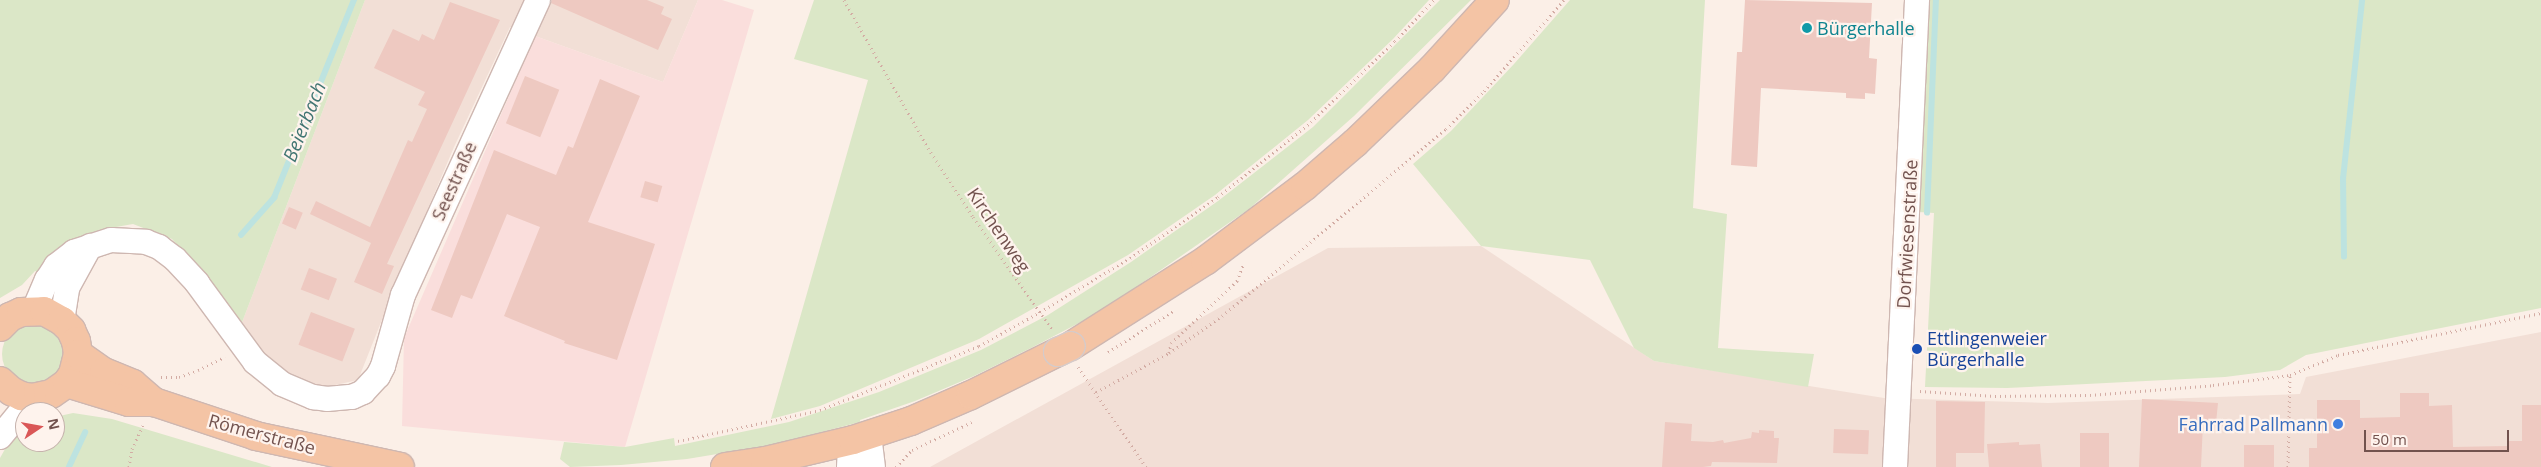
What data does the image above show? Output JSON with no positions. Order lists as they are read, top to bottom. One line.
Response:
{"streets":{"main road":["Römerstraße"],"street":["Seestraße","Dorfwiesenstraße"],"path":["Kirchenweg"]},"water":["Beierbach"],"places":["Bürgerhalle","Ettlingenweier Bürgerhalle","Fahrrad Pallmann"],"scale_bar":"50 m","north":"right"}
